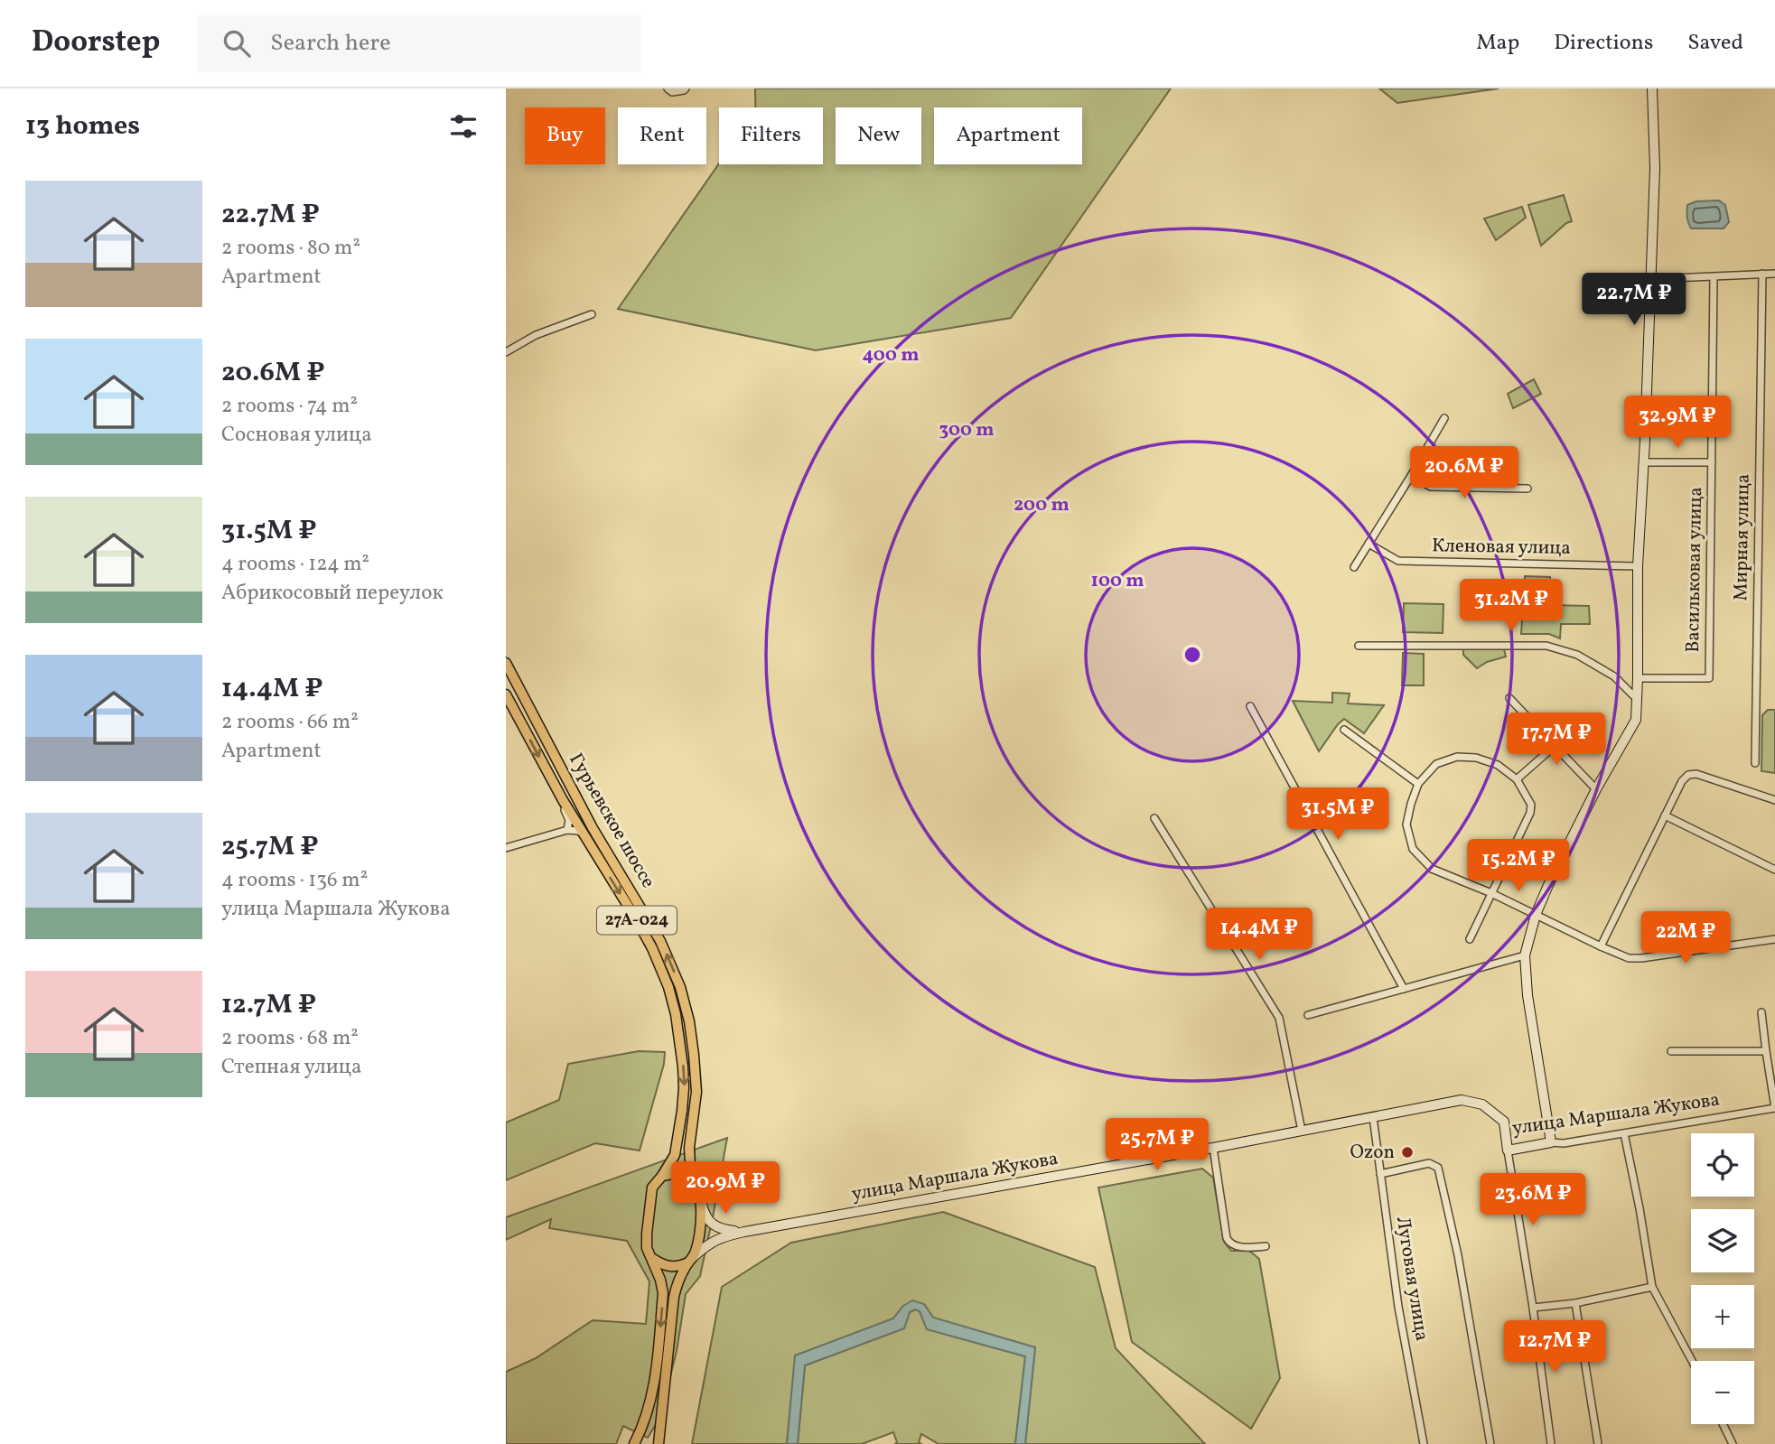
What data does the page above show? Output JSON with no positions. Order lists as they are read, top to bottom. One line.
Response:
{"streets":{"main road":["Гурьевское шоссе","27А-024"],"street":["Мирная улица","Кленовая улица","Васильковая улица","улица Маршала Жукова","Луговая улица"]},"crossings":[["Гурьевское шоссе","27А-024"],["27А-024","улица Маршала Жукова"],["улица Маршала Жукова","Луговая улица"]],"places":["Ozon"],"page":{"header":"Doorstep","search":"Search here","nav":["Map","Directions","Saved"],"heading":"13 homes","chip":["Buy","Rent","Filters","New","Apartment"],"list":[{"name":"22.7M ₽","note":"2 rooms · 80 m² · Apartment"},{"name":"20.6M ₽","note":"2 rooms · 74 m² · Сосновая улица"},{"name":"31.5M ₽","note":"4 rooms · 124 m² · Абрикосовый переулок"},{"name":"14.4M ₽","note":"2 rooms · 66 m² · Apartment"},{"name":"25.7M ₽","note":"4 rooms · 136 m² · улица Маршала Жукова"},{"name":"12.7M ₽","note":"2 rooms · 68 m² · Степная улица"}],"price":["22.7M ₽","32.9M ₽","20.6M ₽","31.2M ₽","17.7M ₽","31.5M ₽","15.2M ₽","14.4M ₽","22M ₽","25.7M ₽","20.9M ₽","23.6M ₽","12.7M ₽"],"map_buttons":["+","−"]},"rings":["400 m","300 m","200 m","100 m"]}
